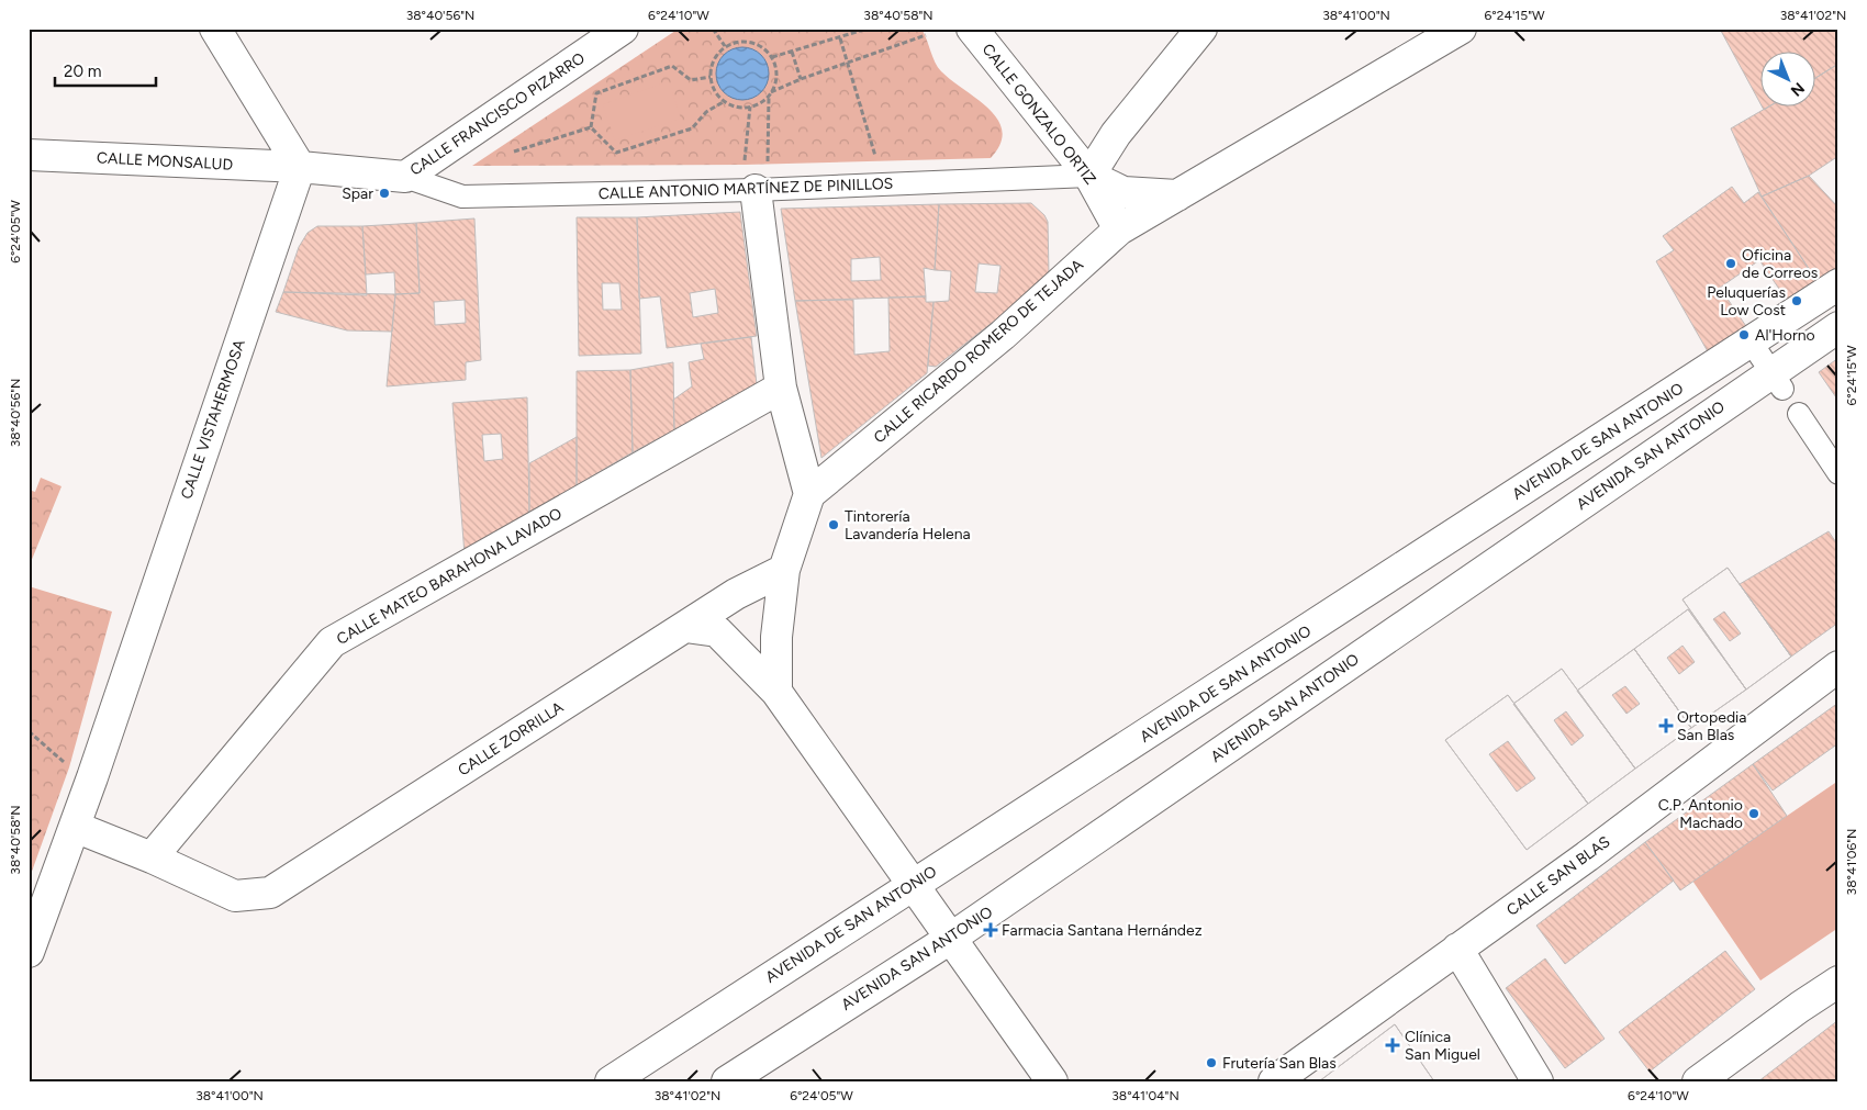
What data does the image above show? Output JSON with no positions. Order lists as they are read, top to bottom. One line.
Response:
{"streets":{"street":["CALLE FRANCISCO PIZARRO","CALLE GONZALO ORTIZ","CALLE MONSALUD","CALLE ANTONIO MARTÍNEZ DE PINILLOS","CALLE RICARDO ROMERO DE TEJADA","CALLE VISTAHERMOSA","AVENIDA DE SAN ANTONIO","AVENIDA SAN ANTONIO","CALLE MATEO BARAHONA LAVADO","CALLE ZORRILLA","CALLE SAN BLAS"]},"crossings":[["CALLE FRANCISCO PIZARRO","CALLE MONSALUD"],["CALLE FRANCISCO PIZARRO","CALLE ANTONIO MARTÍNEZ DE PINILLOS"],["CALLE FRANCISCO PIZARRO","CALLE VISTAHERMOSA"],["CALLE GONZALO ORTIZ","CALLE ANTONIO MARTÍNEZ DE PINILLOS"],["CALLE GONZALO ORTIZ","CALLE RICARDO ROMERO DE TEJADA"],["CALLE MONSALUD","CALLE VISTAHERMOSA"],["CALLE MATEO BARAHONA LAVADO","CALLE ZORRILLA"]],"places":{"other":["Spar","Oficina de Correos","Peluquerías Low Cost","Al'Horno","Tintorería Lavandería Helena","C.P. Antonio Machado","Frutería San Blas"],"health":["Ortopedia San Blas","Farmacia Santana Hernández","Clínica San Miguel"]},"scale_bar":"20 m","north":"bottom right","coordinates":["38°40'56\"N","6°24'10\"W","38°40'58\"N","38°41'00\"N","6°24'15\"W","38°41'02\"N","6°24'05\"W","38°41'06\"N","38°41'04\"N"]}
